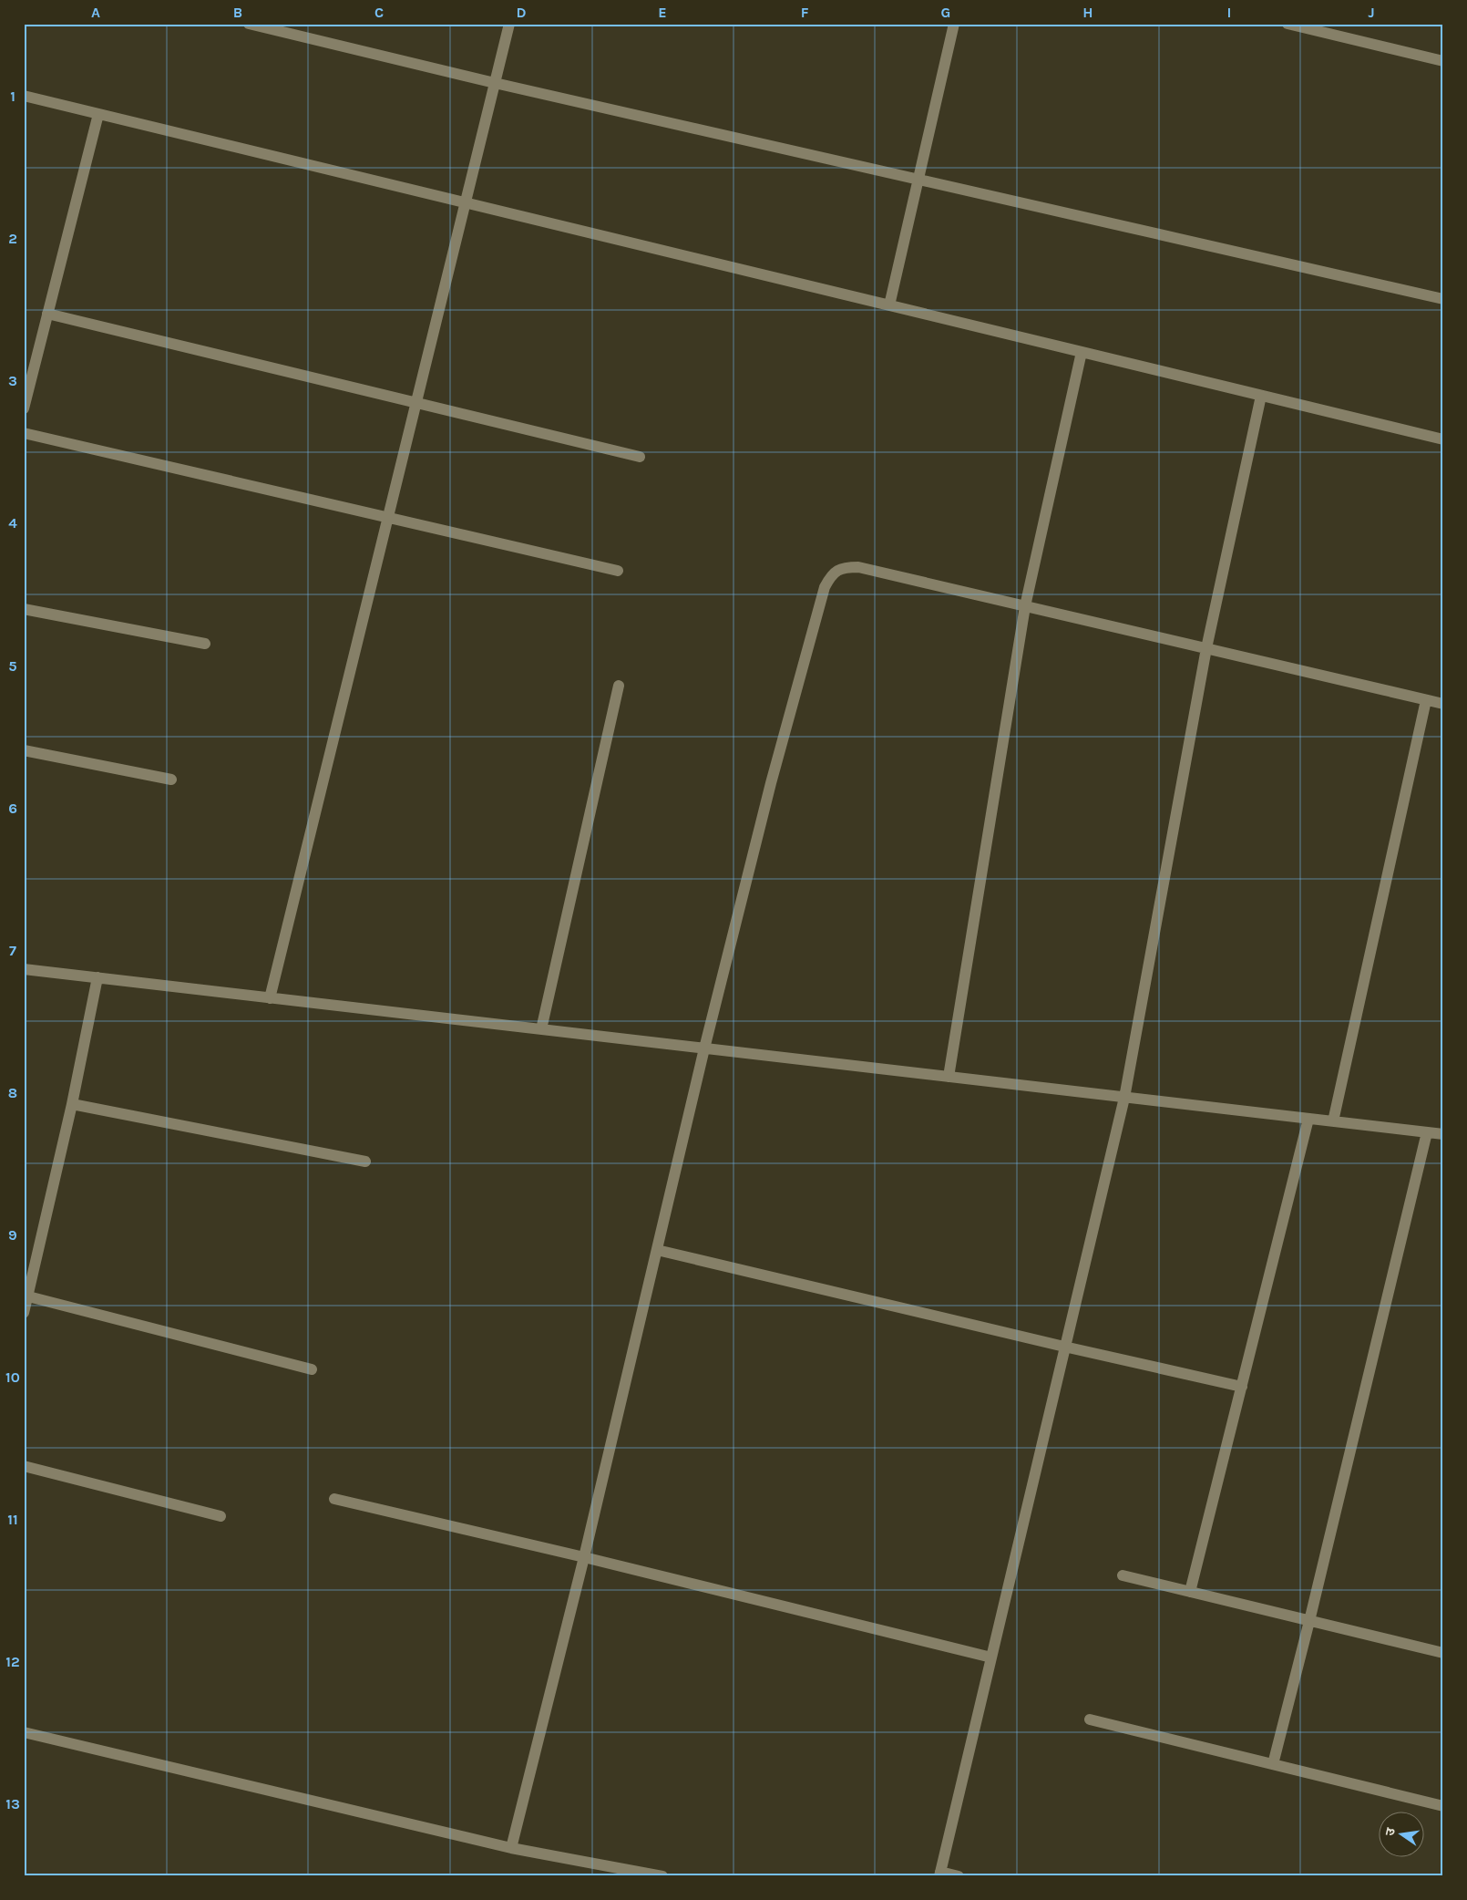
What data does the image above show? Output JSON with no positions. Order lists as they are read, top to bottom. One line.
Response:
{"north":"left","grid":{"columns":["A","B","C","D","E","F","G","H","I","J"],"rows":["1","2","3","4","5","6","7","8","9","10","11","12","13"]}}
